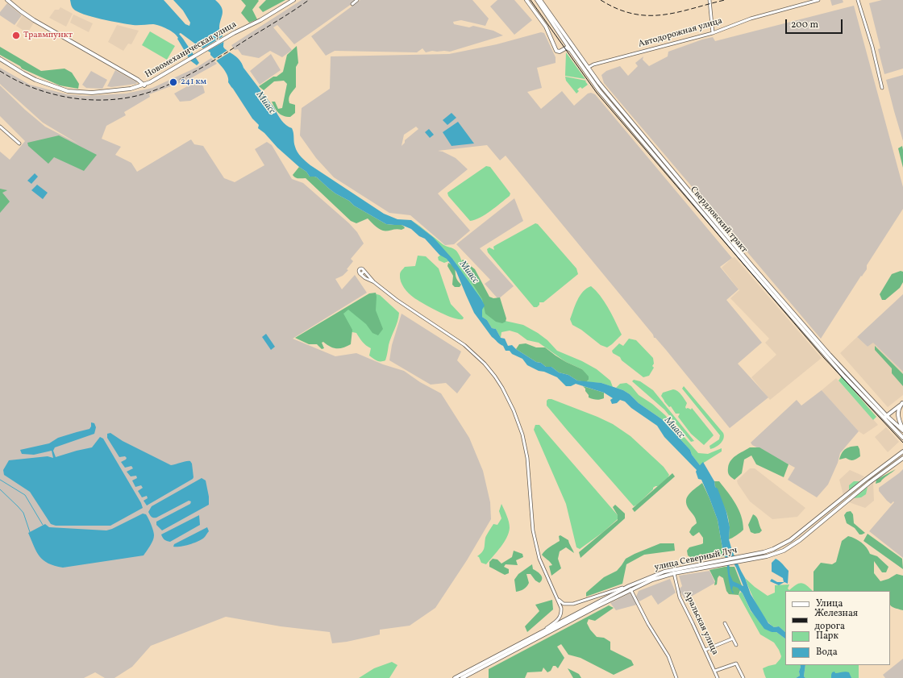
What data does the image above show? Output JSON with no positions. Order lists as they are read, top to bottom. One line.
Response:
{"streets":{"main road":["Новомеханическая улица","Свердловский тракт","улица Северный Луч"],"street":["Автодорожная улица","Аральская улица"]},"crossings":[["Автодорожная улица","Свердловский тракт"],["улица Северный Луч","Аральская улица"]],"water":["Миасс"],"places":["Травмпункт","241 км"],"legend":["Улица","Железная дорога","Парк","Вода"],"scale_bar":"200 m"}
